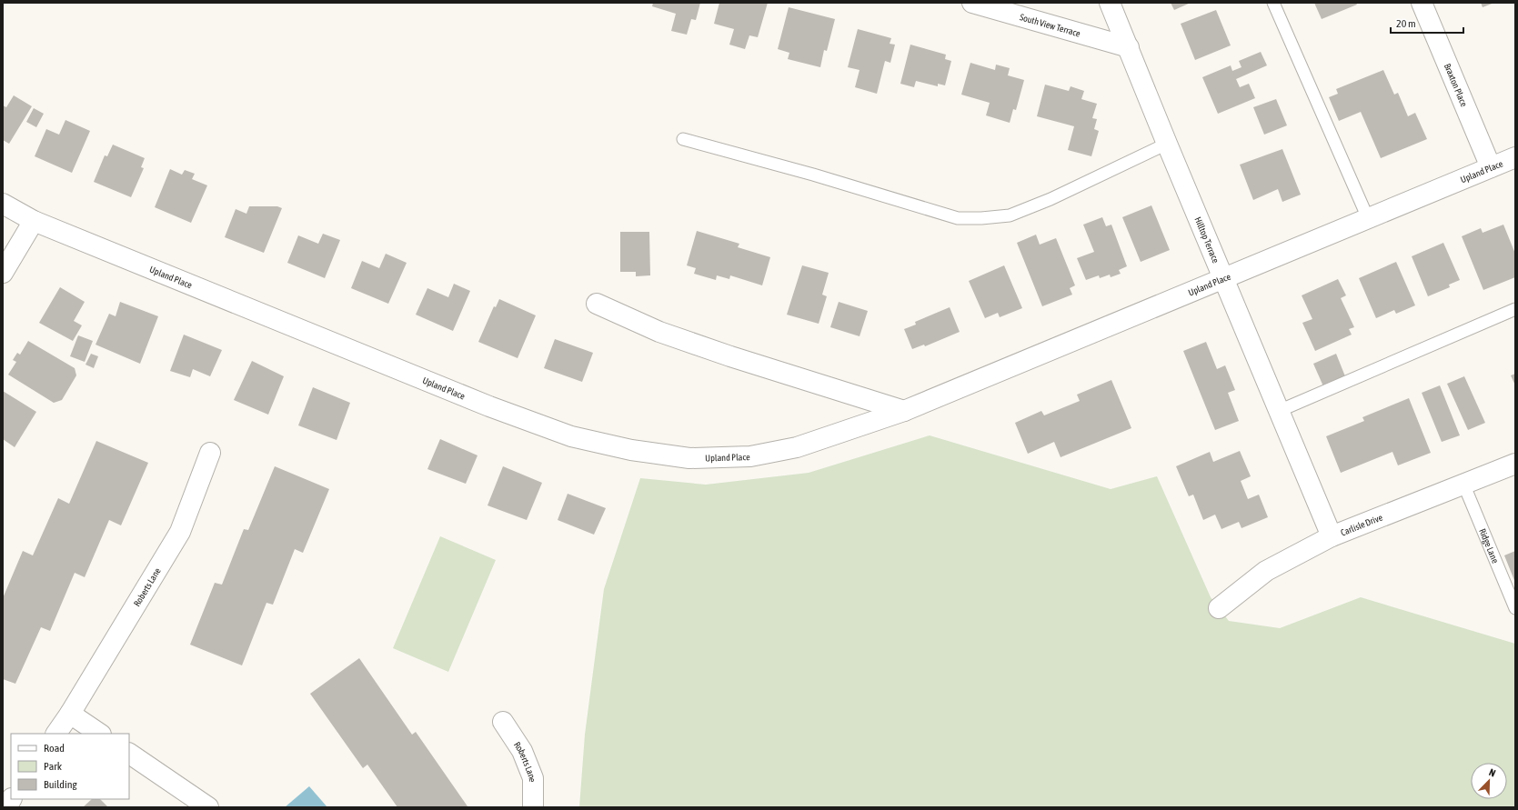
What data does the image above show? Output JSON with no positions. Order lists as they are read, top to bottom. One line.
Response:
{"streets":{"street":["South View Terrace","Braxton Place","Upland Place","Hilltop Terrace","Carlisle Drive","Roberts Lane"],"lane":["Ridge Lane"]},"crossings":[["South View Terrace","Hilltop Terrace"],["Braxton Place","Upland Place"],["Upland Place","Hilltop Terrace"],["Hilltop Terrace","Carlisle Drive"],["Carlisle Drive","Ridge Lane"]],"legend":["Road","Park","Building"],"scale_bar":"20 m","north":"top right"}
